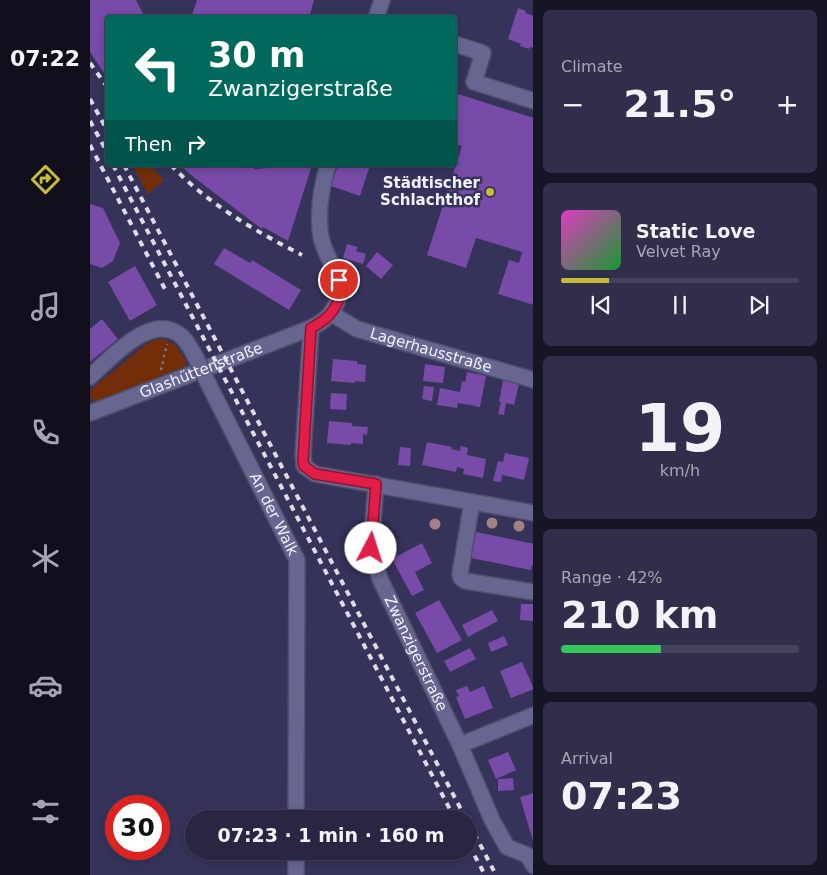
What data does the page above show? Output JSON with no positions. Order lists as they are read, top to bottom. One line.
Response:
{"streets":{"street":["Lagerhausstraße","Glashüttenstraße","An der Walk","Zwanzigerstraße"]},"places":["Städtischer Schlachthof"],"page":{"tabs":"07:22","tile":["Climate",["19","km/h"],["Range · 42%","210 km"],["Arrival","07:23"]],"turn":["30 m","Zwanzigerstraße"],"heat":["−","21.5°","+"],"then":"Then","song":["Static Love","Velvet Ray"],"limit":"30","trip":"07:23 · 1 min · 160 m"}}
